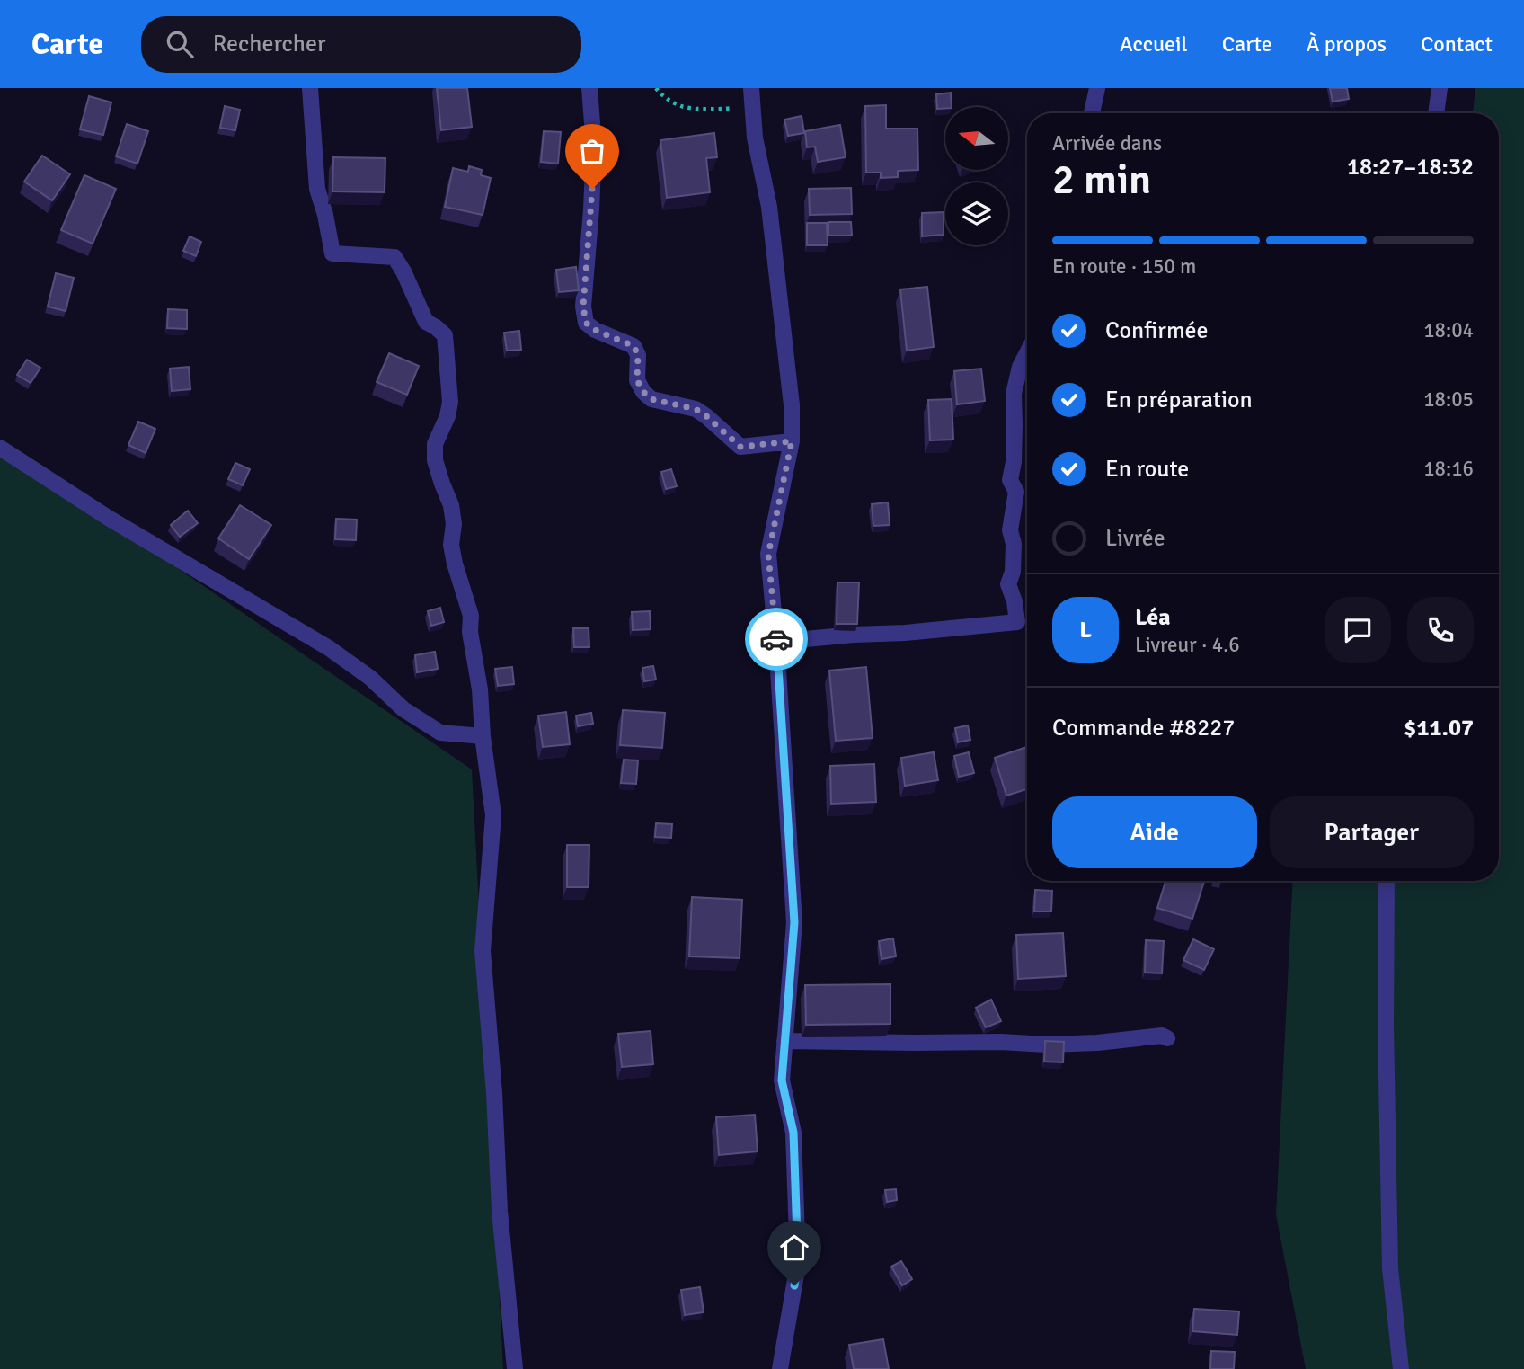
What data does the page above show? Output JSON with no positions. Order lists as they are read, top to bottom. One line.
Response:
{"north":"left","page":{"header":"Carte","search":"Rechercher","nav":["Accueil","Carte","À propos","Contact"],"heading":["2 min","Arrivée dans","18:27–18:32"],"panel":["Léa","Livreur · 4.6","Commande #8227","$11.07"],"bar":"En route · 150 m","list":[["Confirmée","18:04"],["En préparation","18:05"],["En route","18:16"],"Livrée"],"round":"L","buttons":["Aide","Partager"]}}
